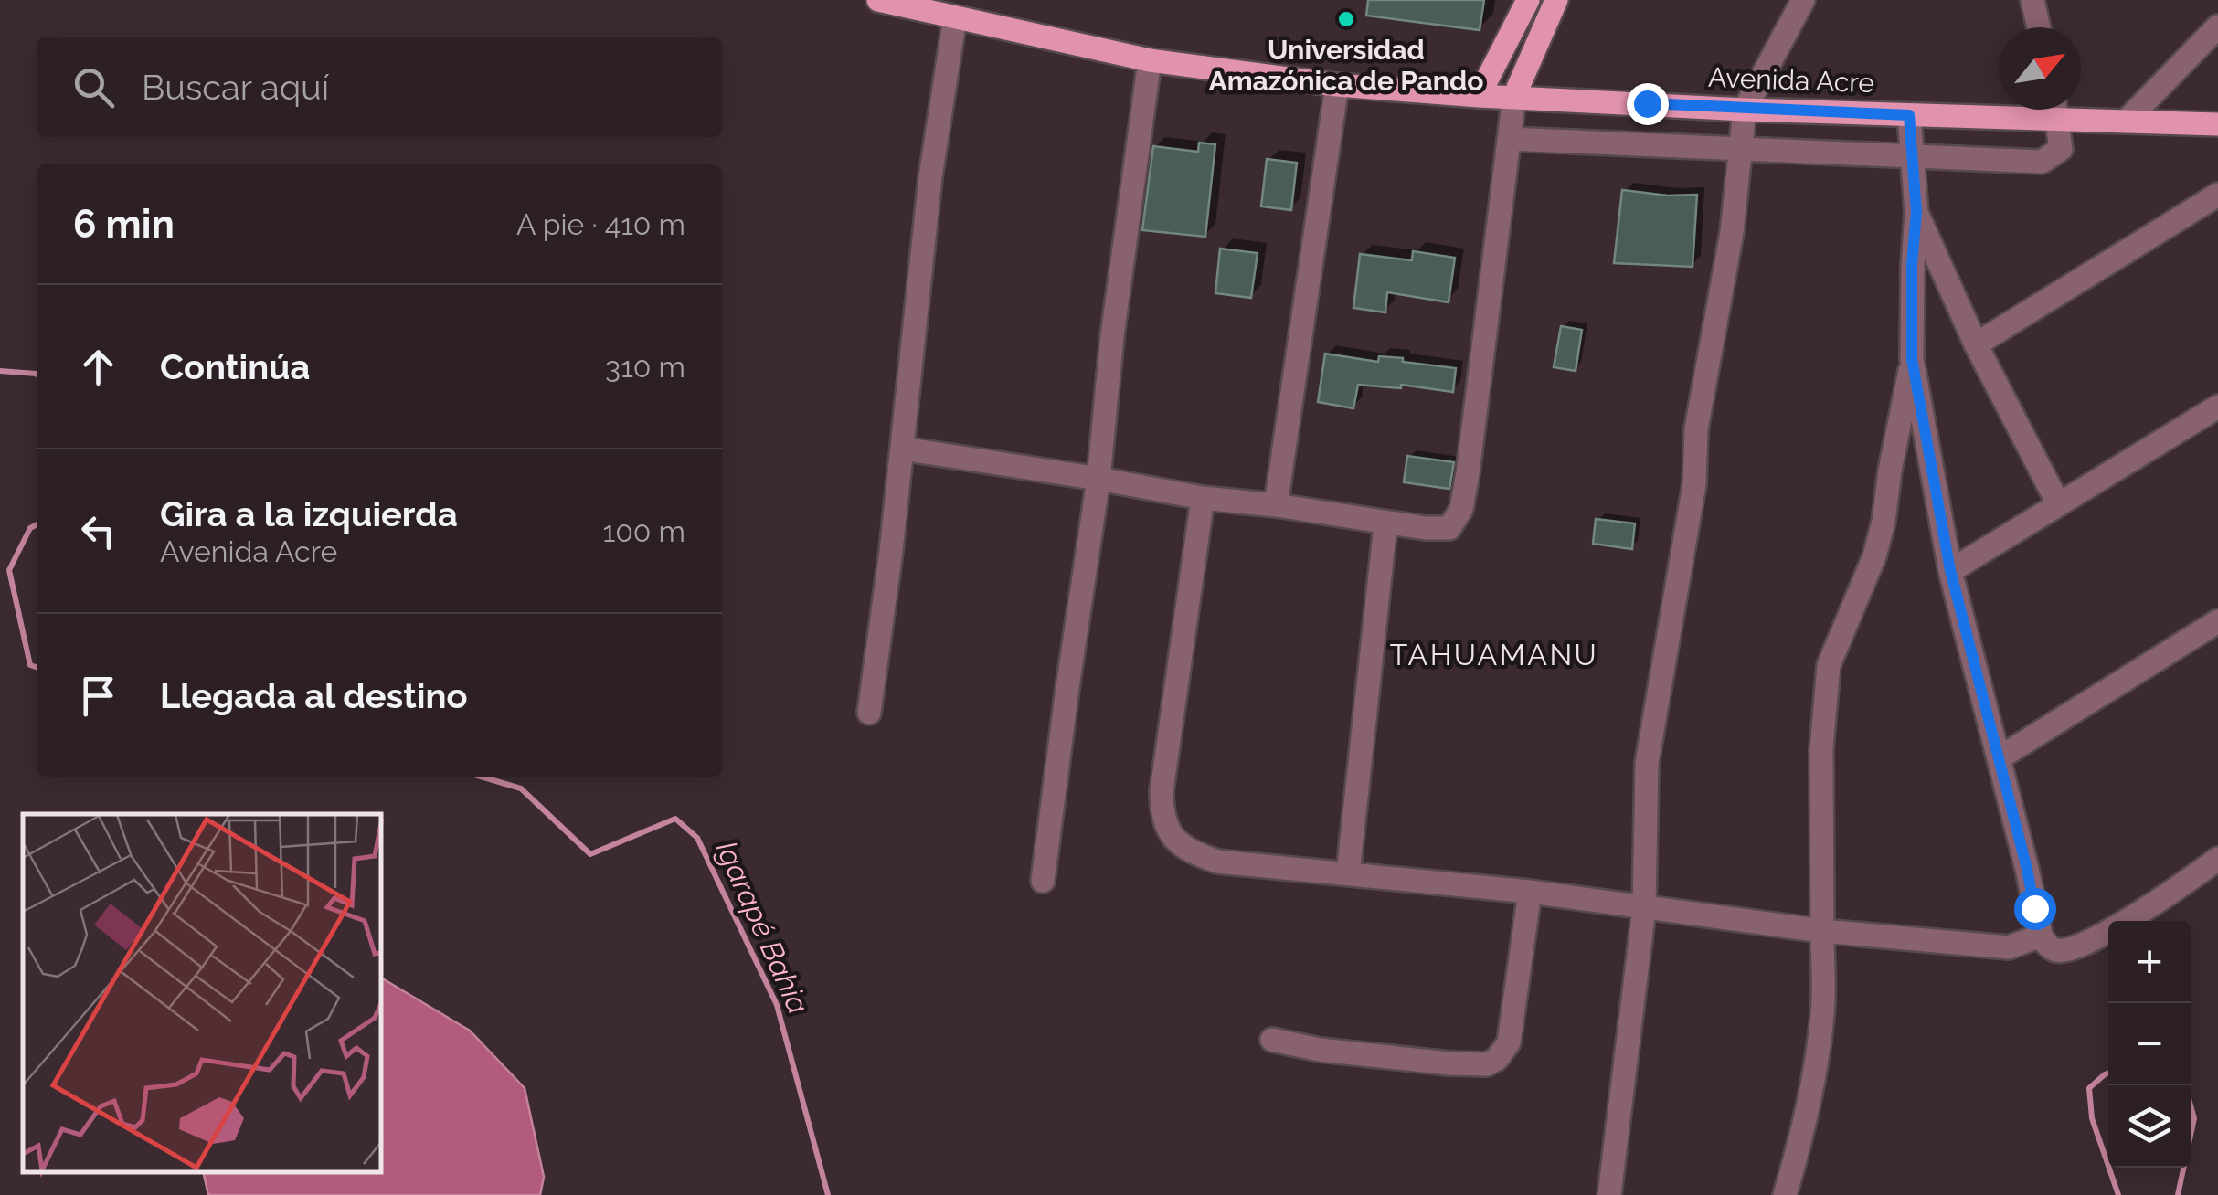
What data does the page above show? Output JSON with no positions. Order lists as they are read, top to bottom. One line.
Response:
{"streets":{"main road":["Avenida Acre"]},"districts":["TAHUAMANU"],"water":["Igarapé Bahia"],"places":["Universidad Amazónica de Pando"],"north":"top right","page":{"search":"Buscar aquí","heading":["6 min","A pie · 410 m"],"list":[["Continúa","310 m"],["Gira a la izquierda","Avenida Acre","100 m"],"Llegada al destino"],"map_buttons":["+","−"]}}
